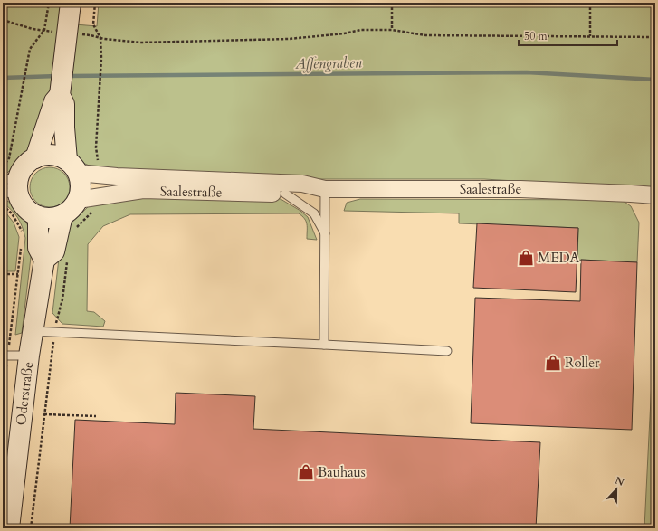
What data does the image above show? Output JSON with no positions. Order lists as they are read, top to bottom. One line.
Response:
{"streets":{"street":["Saalestraße","Oderstraße"]},"water":["Affengraben"],"places":{"shop":["MEDA","Roller","Bauhaus"]},"scale_bar":"50 m","north":"top"}
